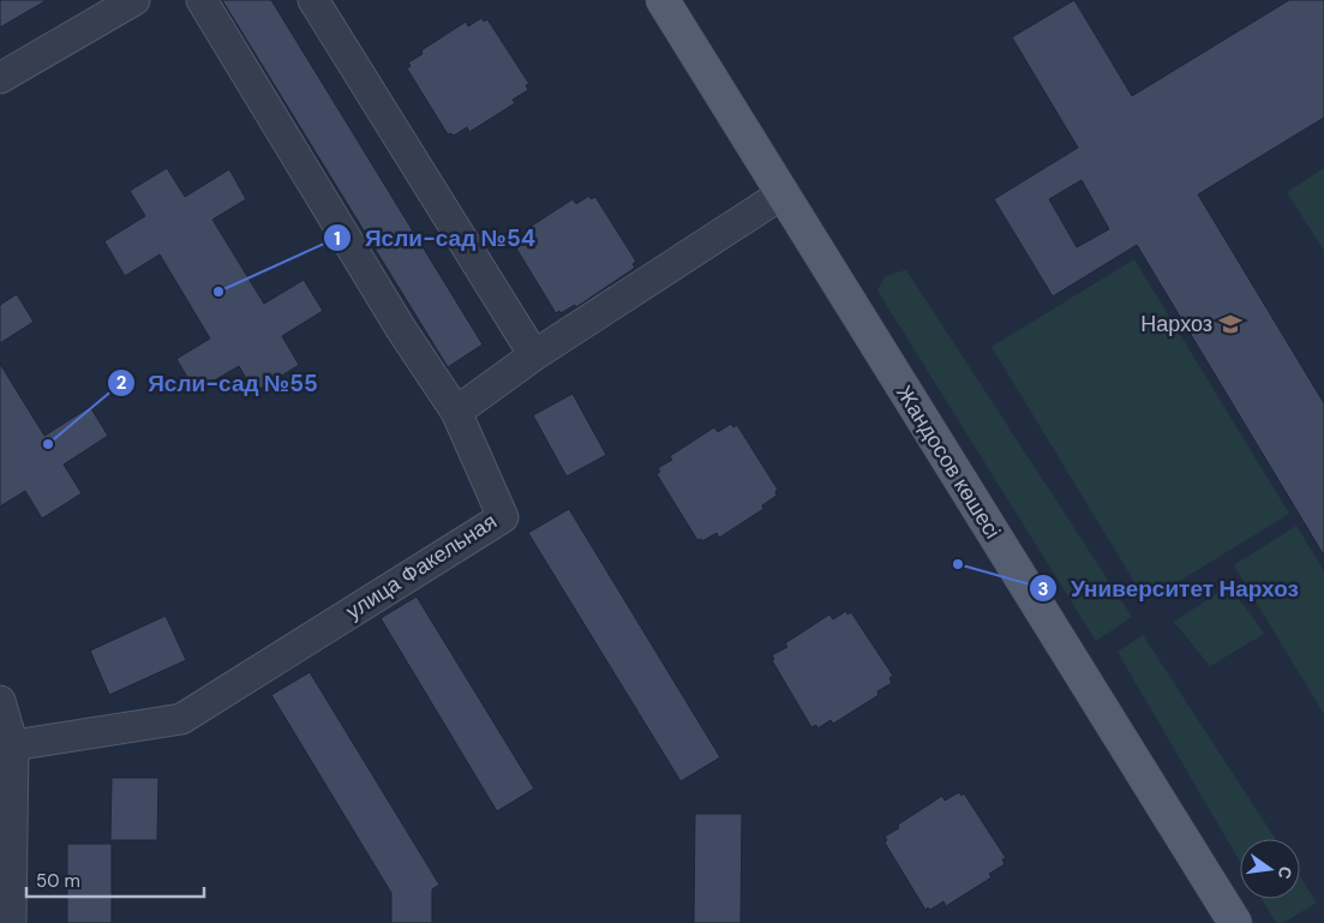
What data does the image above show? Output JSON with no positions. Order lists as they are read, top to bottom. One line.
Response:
{"streets":{"main road":["Жандосов көшесі"],"street":["улица Факельная"]},"places":{"other":["Ясли-сад №54","Ясли-сад №55","Университет Нархоз"],"school or university":["Нархоз"]},"scale_bar":"50 m","north":"right"}
